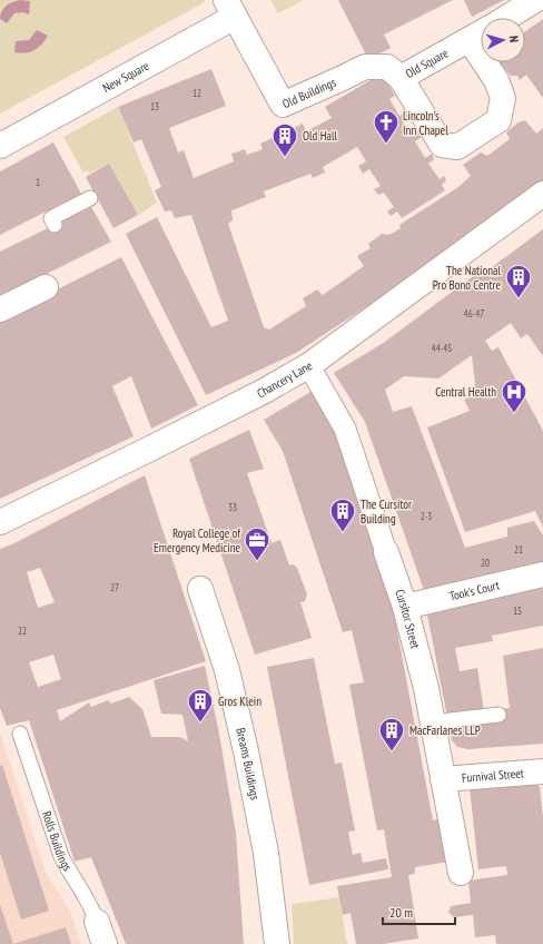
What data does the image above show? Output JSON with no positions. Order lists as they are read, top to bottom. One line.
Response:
{"streets":{"street":["Old Square","New Square","Old Buildings","Chancery Lane","Took's Court","Cursitor Street","Breams Buildings","Furnival Street"],"lane":["Rolls Buildings"]},"crossings":[["Old Square","Old Buildings"],["New Square","Old Buildings"],["Took's Court","Cursitor Street"],["Cursitor Street","Furnival Street"]],"places":{"church":["Lincoln's Inn Chapel"],"building":["Old Hall","The National Pro Bono Centre","The Cursitor Building","Gros Klein","MacFarlanes LLP"],"hospital":["Central Health"],"office":["Royal College of Emergency Medicine"]},"house_numbers":["12","13","1","46-47","44-45","33","2-3","21","20","27","15","22"],"scale_bar":"20 m","north":"right"}
